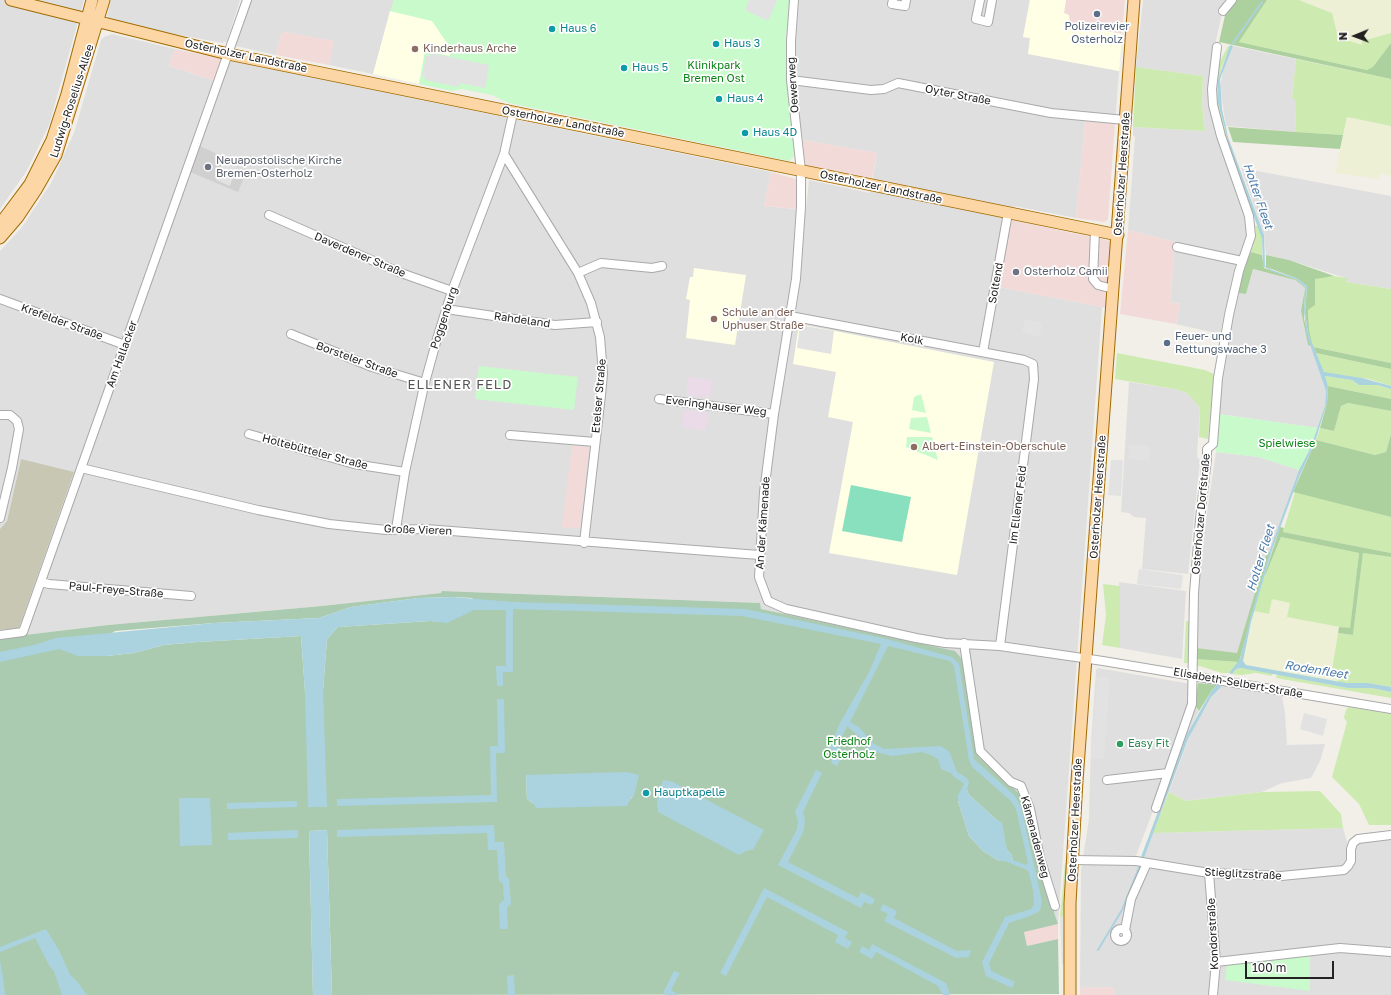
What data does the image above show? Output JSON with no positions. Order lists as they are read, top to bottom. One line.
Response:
{"streets":{"main road":["Osterholzer Landstraße","Ludwig-Roselius-Allee","Osterholzer Heerstraße"],"street":["Oewerweg","Oyter Straße","Daverdener Straße","Soltend","Poggenburg","Rahdeland","Krefelder Straße","Kolk","Am Hallacker","Borsteler Straße","Etelser Straße","Everinghauser Weg","Holtebütteler Straße","Im Ellener Feld","Osterholzer Dorfstraße","An der Kämenade","Große Vieren","Paul-Freye-Straße","Elisabeth-Selbert-Straße","Kämenadenweg","Stieglitzstraße","Kondorstraße"]},"crossings":[["Osterholzer Landstraße","Oewerweg"],["Osterholzer Landstraße","Ludwig-Roselius-Allee"],["Osterholzer Landstraße","Osterholzer Heerstraße"],["Osterholzer Landstraße","Soltend"],["Osterholzer Landstraße","Poggenburg"],["Osterholzer Landstraße","Am Hallacker"],["Osterholzer Landstraße","An der Kämenade"],["Oewerweg","Oyter Straße"],["Oewerweg","An der Kämenade"],["Oyter Straße","Osterholzer Heerstraße"],["Osterholzer Heerstraße","An der Kämenade"],["Osterholzer Heerstraße","Elisabeth-Selbert-Straße"],["Osterholzer Heerstraße","Stieglitzstraße"],["Daverdener Straße","Poggenburg"],["Soltend","Kolk"],["Poggenburg","Rahdeland"],["Poggenburg","Borsteler Straße"],["Poggenburg","Etelser Straße"],["Poggenburg","Holtebütteler Straße"],["Poggenburg","Große Vieren"],["Rahdeland","Etelser Straße"],["Krefelder Straße","Am Hallacker"],["Kolk","Im Ellener Feld"],["Kolk","An der Kämenade"],["Am Hallacker","Große Vieren"],["Am Hallacker","Paul-Freye-Straße"],["Etelser Straße","Große Vieren"],["Everinghauser Weg","An der Kämenade"],["Im Ellener Feld","An der Kämenade"],["Osterholzer Dorfstraße","Elisabeth-Selbert-Straße"],["An der Kämenade","Große Vieren"],["An der Kämenade","Elisabeth-Selbert-Straße"],["An der Kämenade","Kämenadenweg"],["Stieglitzstraße","Kondorstraße"]],"districts":["ELLENER FELD"],"water":["Holter Fleet","Rodenfleet"],"parks":["Klinikpark Bremen Ost","Spielwiese","Friedhof Osterholz"],"places":["Polizeirevier Osterholz","Haus 6","Haus 3","Kinderhaus Arche","Haus 5","Haus 4","Haus 4D","Neuapostolische Kirche Bremen-Osterholz","Osterholz Camii","Schule an der Uphuser Straße","Feuer- und Rettungswache 3","Albert-Einstein-Oberschule","Easy Fit","Hauptkapelle"],"scale_bar":"100 m","north":"left"}
